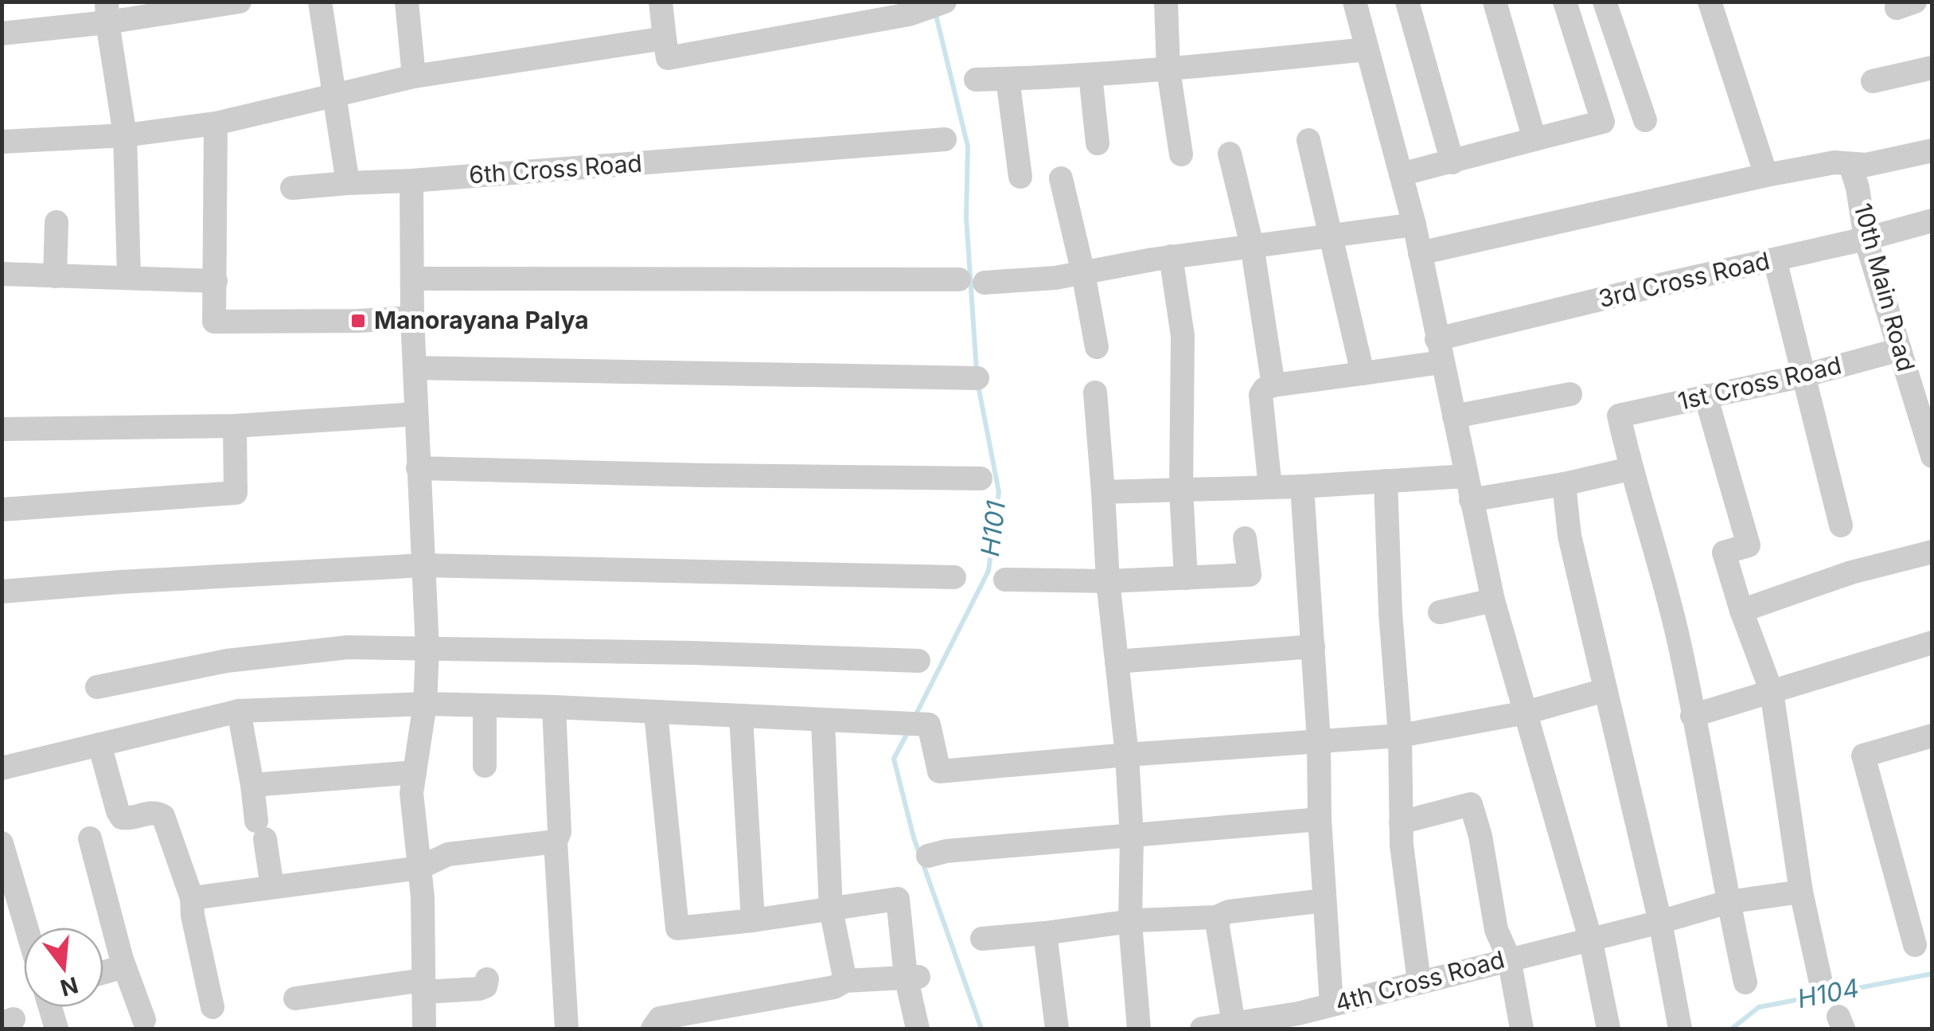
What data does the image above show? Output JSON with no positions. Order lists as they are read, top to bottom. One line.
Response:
{"streets":{"street":["6th Cross Road","3rd Cross Road","10th Main Road","1st Cross Road","4th Cross Road"]},"crossings":[["3rd Cross Road","10th Main Road"],["10th Main Road","1st Cross Road"]],"water":["H101","H104"],"places":{"transit":["Manorayana Palya"]},"north":"bottom"}
